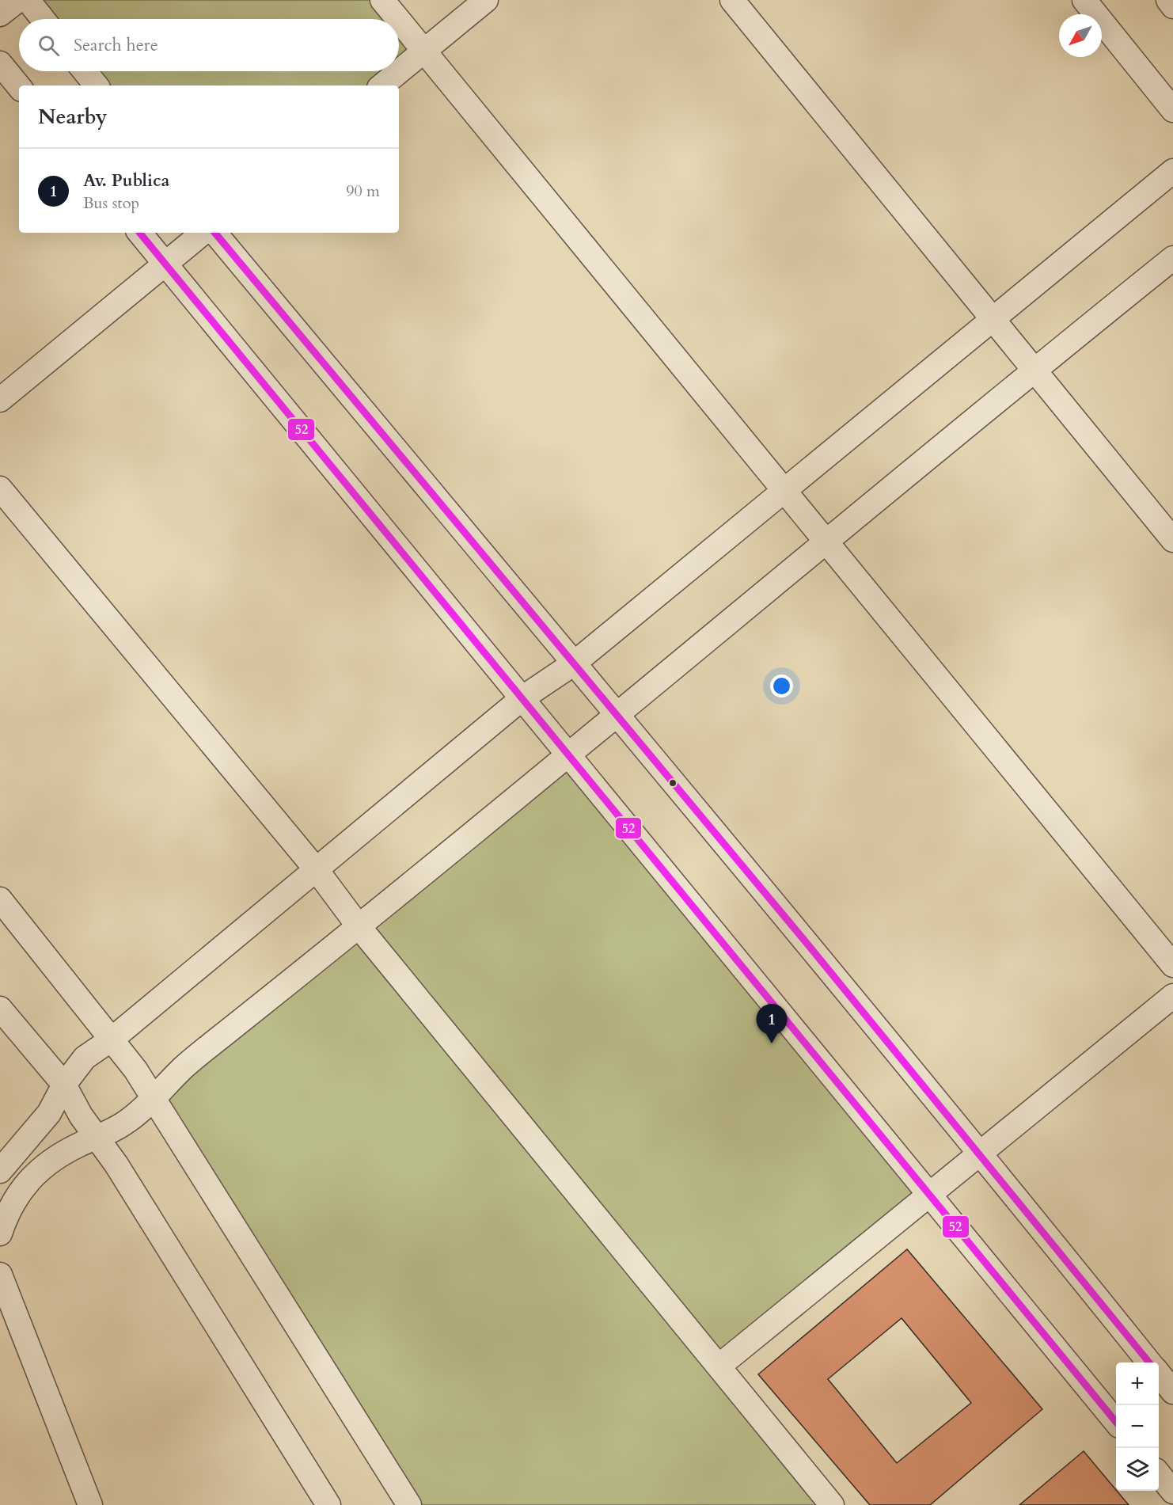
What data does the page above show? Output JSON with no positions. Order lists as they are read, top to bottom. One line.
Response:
{"lines":["transit line 52"],"north":"bottom left","page":{"search":"Search here","heading":"Nearby","list":[{"mark":"1","name":"Av. Publica","note":"Bus stop","value":"90 m"}],"pins":"1","map_buttons":["+","−"]}}
